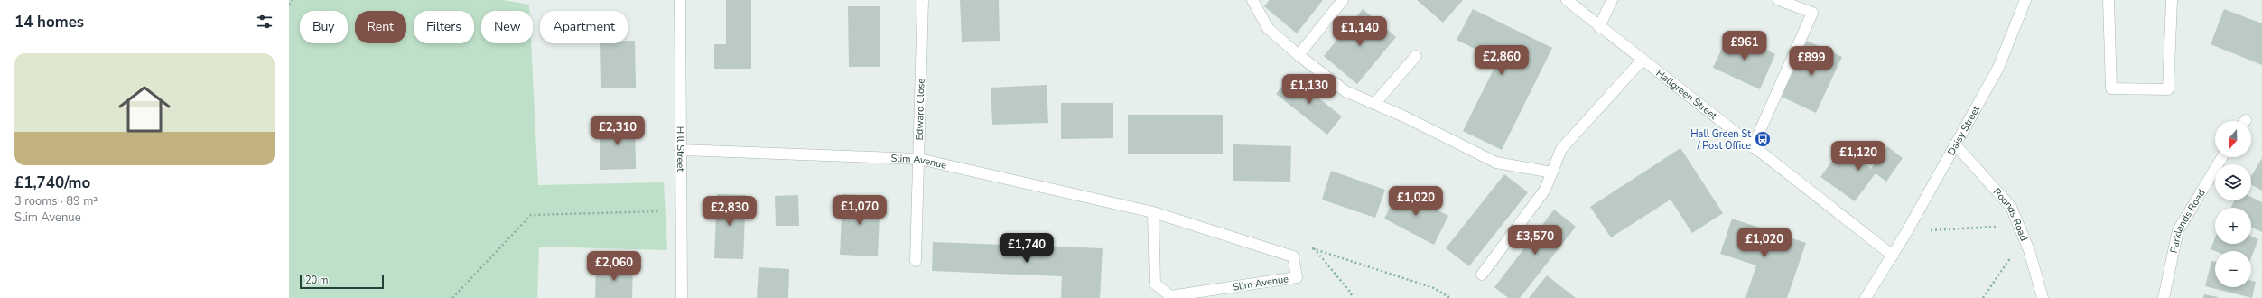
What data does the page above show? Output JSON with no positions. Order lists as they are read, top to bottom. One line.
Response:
{"streets":{"street":["Hallgreen Street","Edward Close","Daisy Street","Hill Street","Slim Avenue","Rounds Road","Parklands Road"]},"crossings":[["Hallgreen Street","Daisy Street"],["Edward Close","Slim Avenue"],["Daisy Street","Rounds Road"],["Hill Street","Slim Avenue"]],"places":{"bus stop":["Hall Green St / Post Office"]},"scale_bar":"20 m","north":"bottom","page":{"heading":"14 homes","chip":["Buy","Rent","Filters","New","Apartment"],"price":["£1,140","£961","£2,860","£899","£1,130","£2,310","£1,120","£1,020","£1,070","£2,830","£3,570","£1,020","£1,740","£2,060"],"list":[{"name":"£1,740/mo","note":"3 rooms · 89 m² · Slim Avenue"}],"map_buttons":["+","−"],"scale":"20 m"}}
